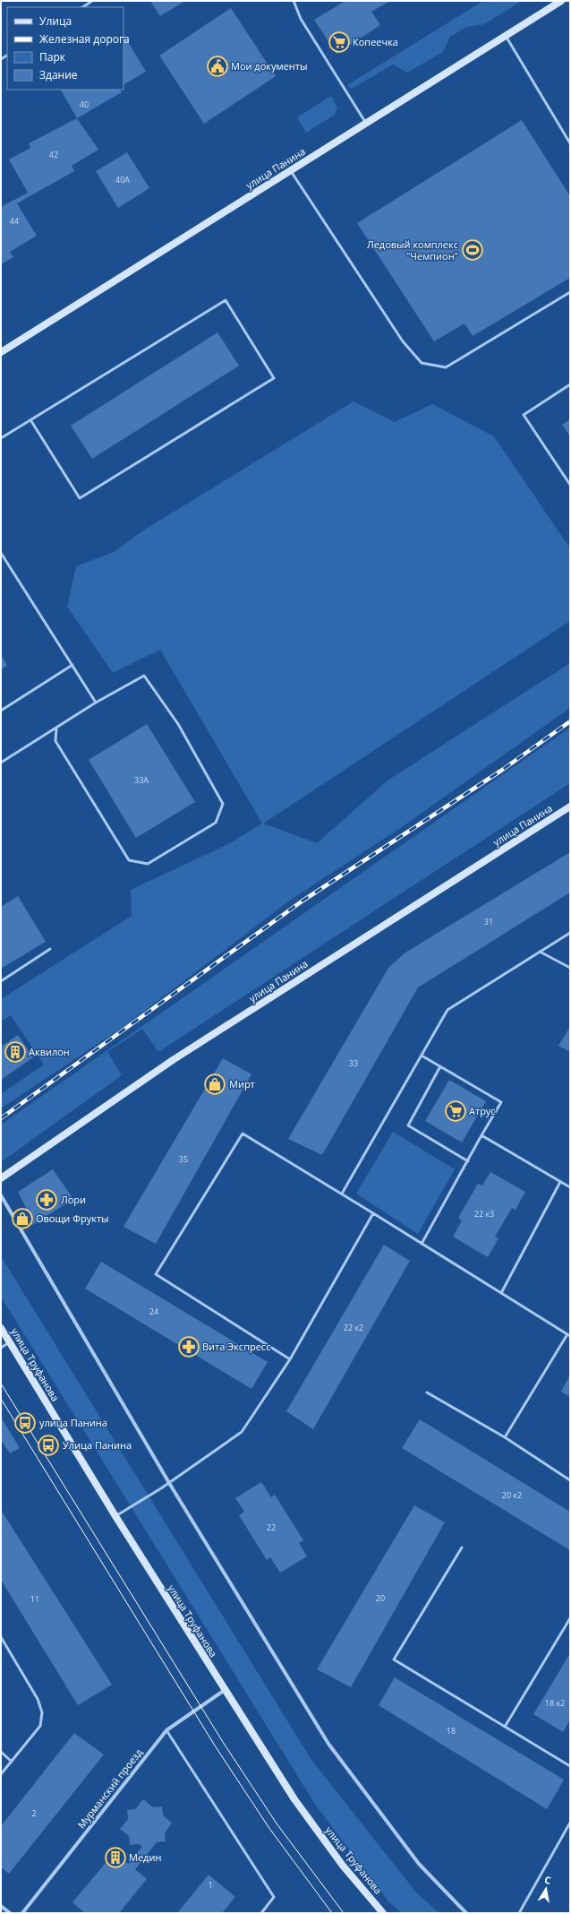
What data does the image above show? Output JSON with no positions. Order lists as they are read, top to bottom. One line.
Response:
{"streets":{"street":["улица Панина","улица Труфанова","Мурманский проезд"]},"crossings":[["улица Труфанова","Мурманский проезд"]],"places":{"supermarket":["Копеечка","Атрус"],"public building":["Мои документы"],"sports":["Ледовый комплекс \"Чемпион\""],"building":["Аквилон","Медин"],"shop":["Мирт","Овощи Фрукты"],"pharmacy":["Лори","Вита Экспресс"],"bus stop":["улица Панина","Улица Панина"]},"house_numbers":["40","42","40А","44","33А","31","33","35","22 к3","24","22 к2","20 к2","22","20","11","18 к2","18","2","1"],"legend":["Улица","Железная дорога","Парк","Здание"],"north":"top"}
